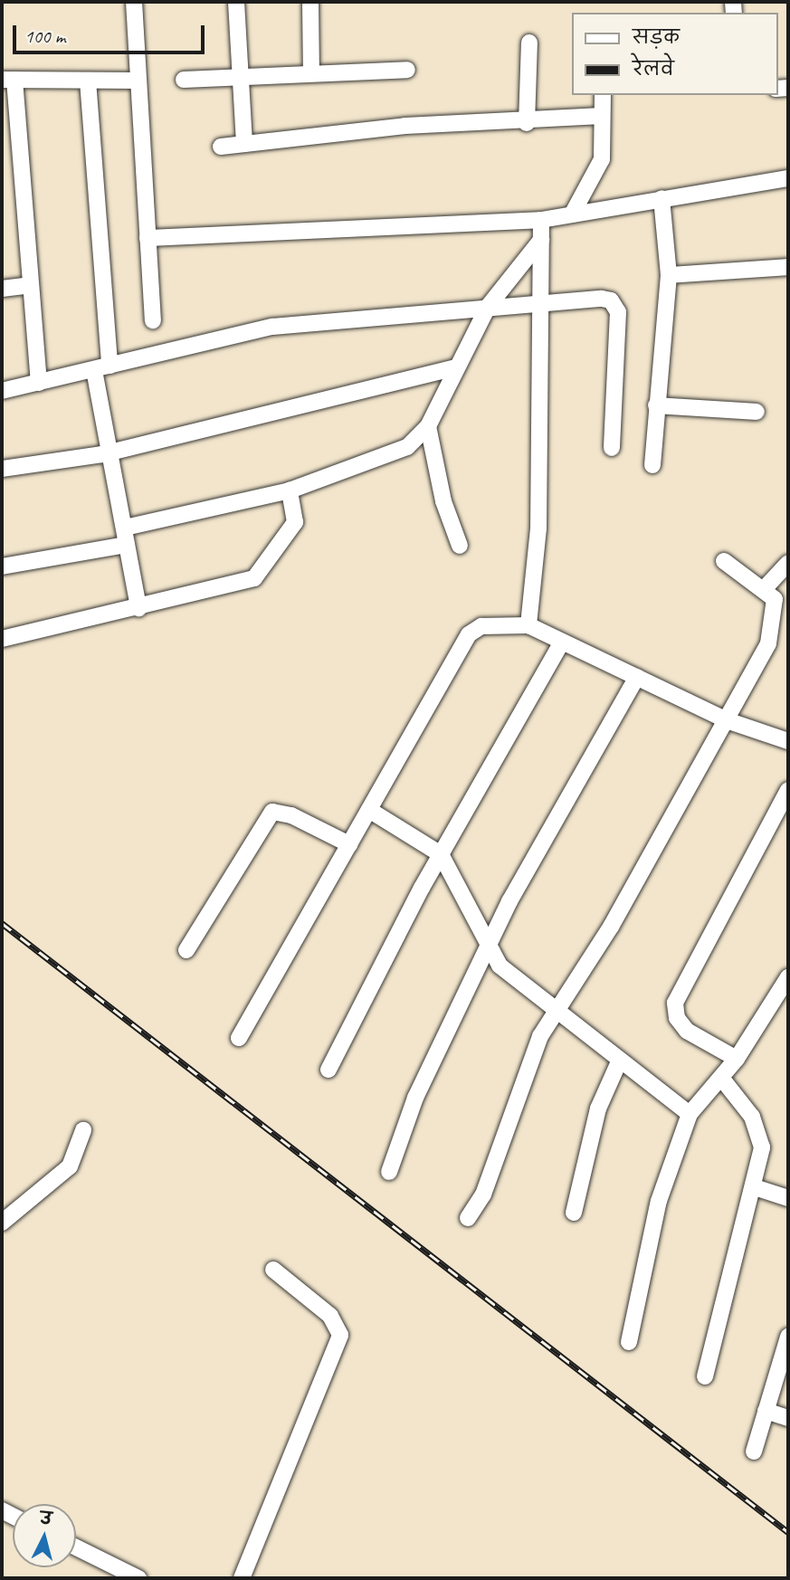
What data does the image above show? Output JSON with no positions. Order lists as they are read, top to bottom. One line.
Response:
{"legend":["सड़क","रेलवे"],"scale_bar":"100 m","north":"top"}
